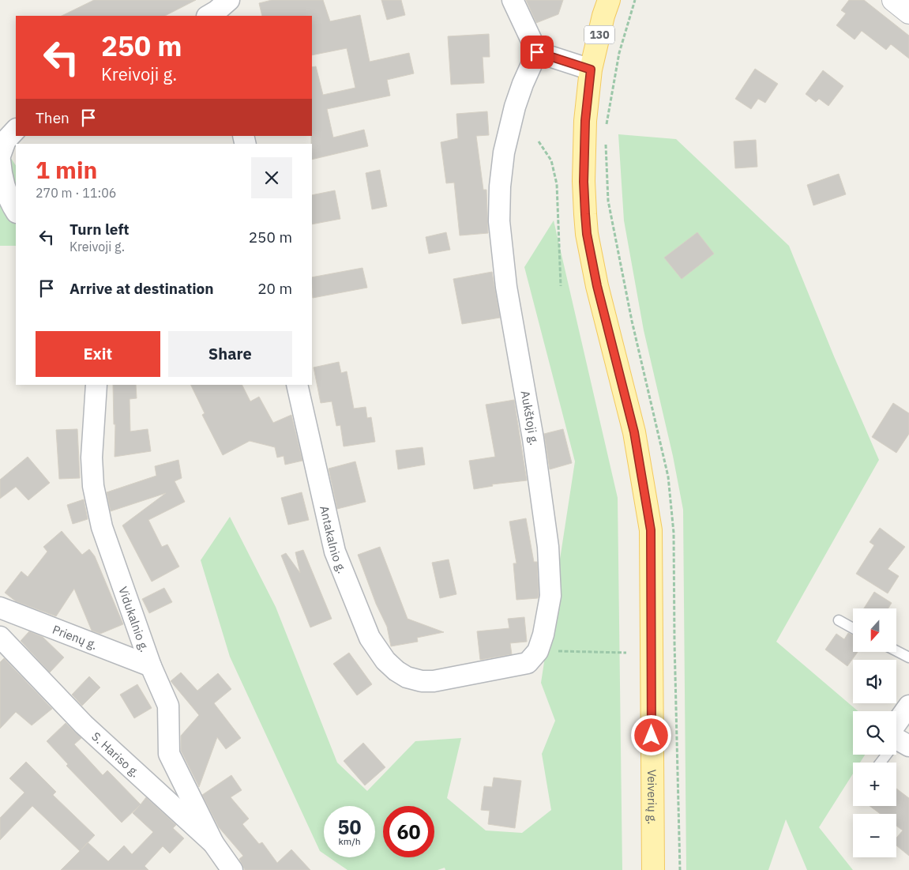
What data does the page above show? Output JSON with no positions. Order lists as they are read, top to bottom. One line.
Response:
{"streets":{"main road":["130","Veiverių g."],"street":["Aukštoji g.","Antakalnio g.","Vidukalnio g.","Prienų g.","S. Hariso g."]},"crossings":[["Aukštoji g.","Antakalnio g."],["Vidukalnio g.","Prienų g."],["Vidukalnio g.","S. Hariso g."]],"north":"bottom","page":{"turn":["250 m","Kreivoji g."],"then":"Then","heading":["1 min","270 m · 11:06"],"list":[{"name":"Turn left","note":"Kreivoji g.","value":"250 m"},{"name":"Arrive at destination","value":"20 m"}],"buttons":["Exit","Share"],"map_buttons":["+","−"],"speed":"50 km/h","limit":"60"}}
